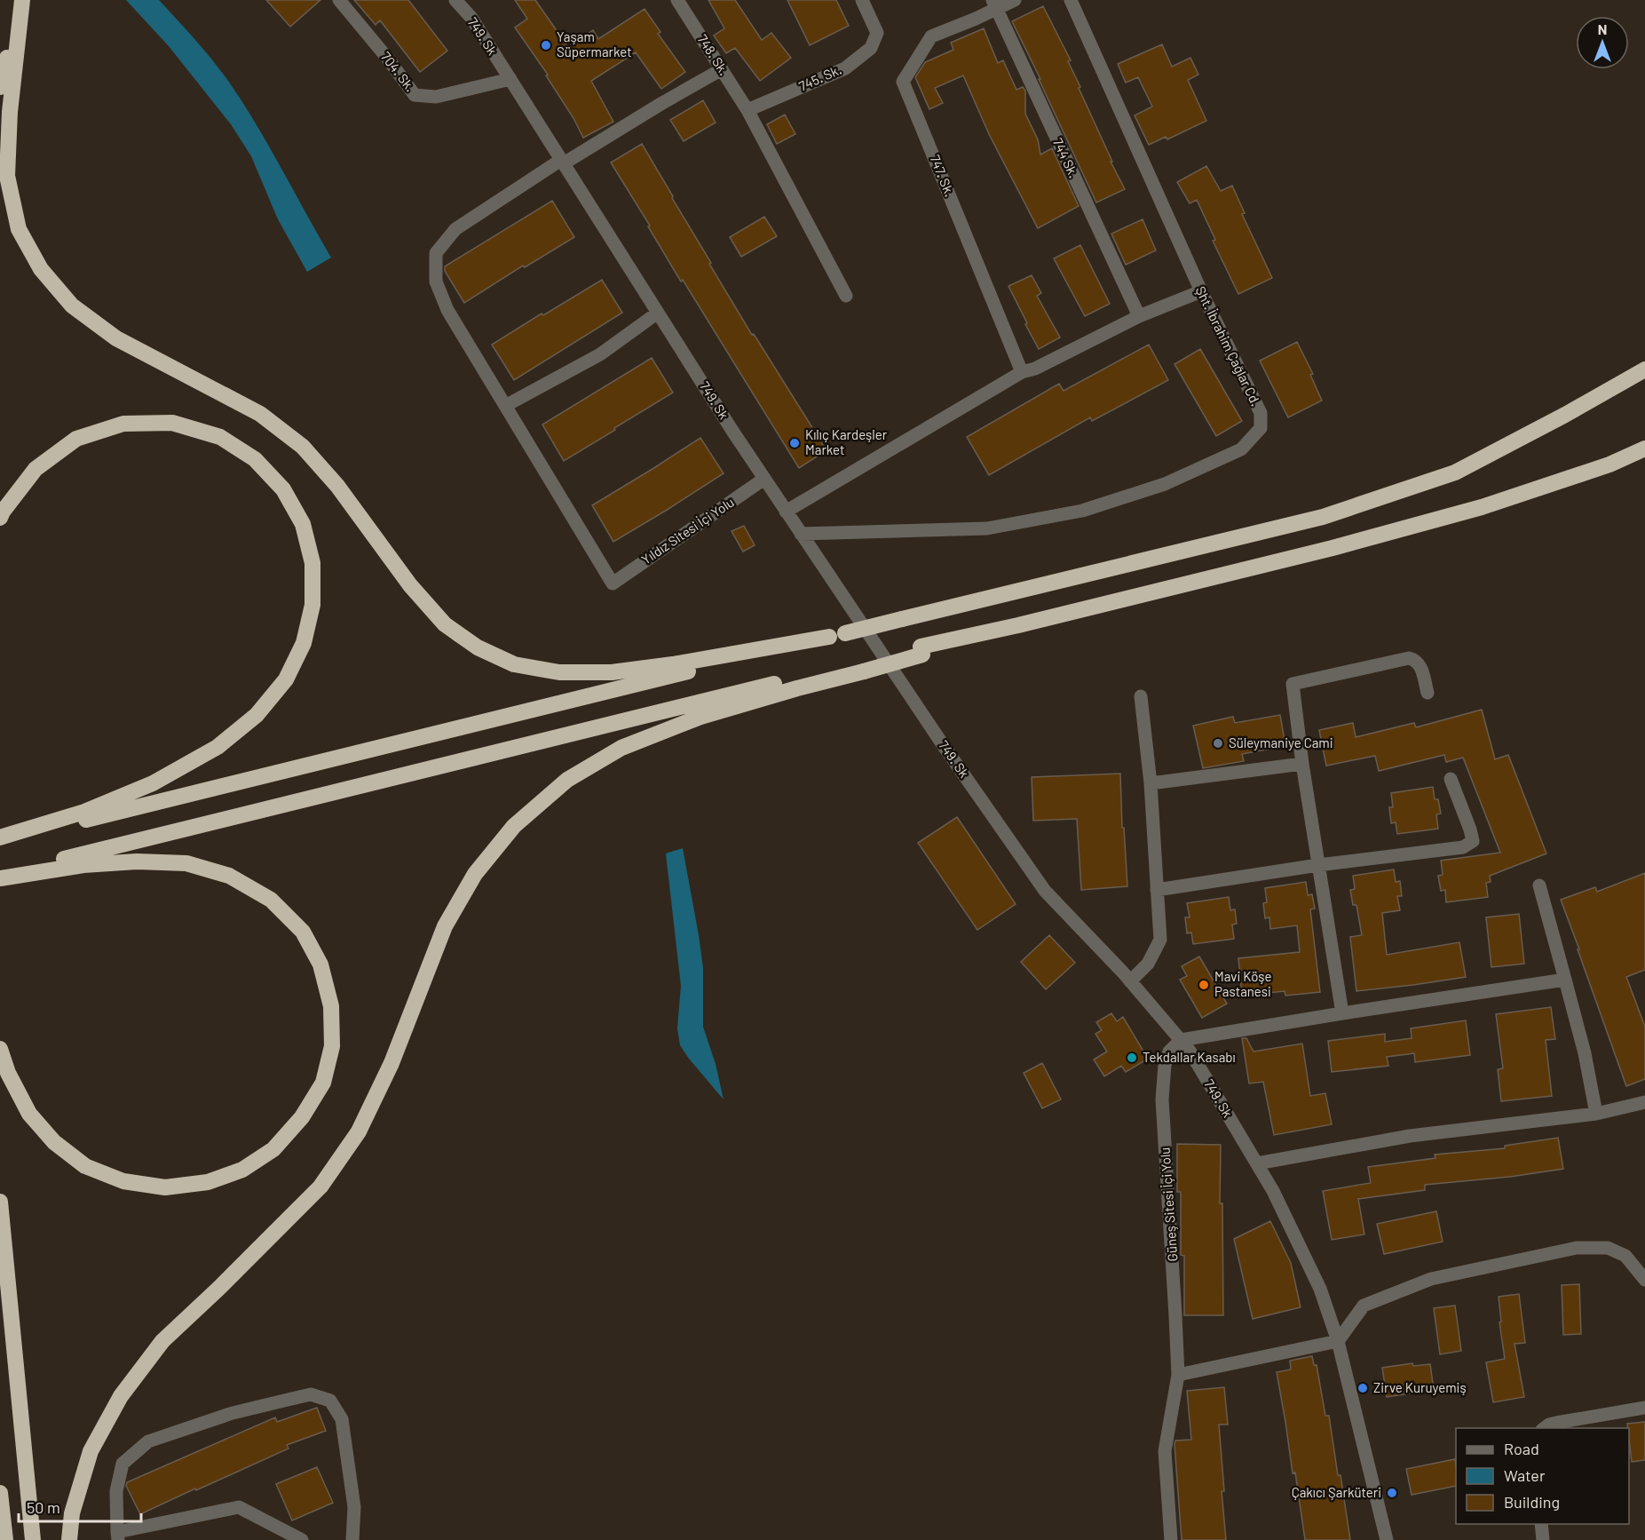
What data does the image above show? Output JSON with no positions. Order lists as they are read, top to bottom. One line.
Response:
{"streets":{"street":["749. Sk","748. Sk.","704. Sk.","745. Sk.","744 Sk.","747. Sk.","Şht. İbrahim Çağlar Cd.","Yıldız Sitesi İçi Yolu","Güneş Sitesi İçi Yolu"]},"crossings":[["749. Sk","704. Sk."],["749. Sk","Şht. İbrahim Çağlar Cd."],["749. Sk","Yıldız Sitesi İçi Yolu"],["749. Sk","Güneş Sitesi İçi Yolu"],["748. Sk.","745. Sk."],["744 Sk.","747. Sk."]],"places":["Yaşam Süpermarket","Kılıç Kardeşler Market","Süleymaniye Cami","Mavi Köşe Pastanesi","Tekdallar Kasabı","Zirve Kuruyemiş","Çakıcı Şarküteri"],"legend":["Road","Water","Building"],"scale_bar":"50 m","north":"top"}
